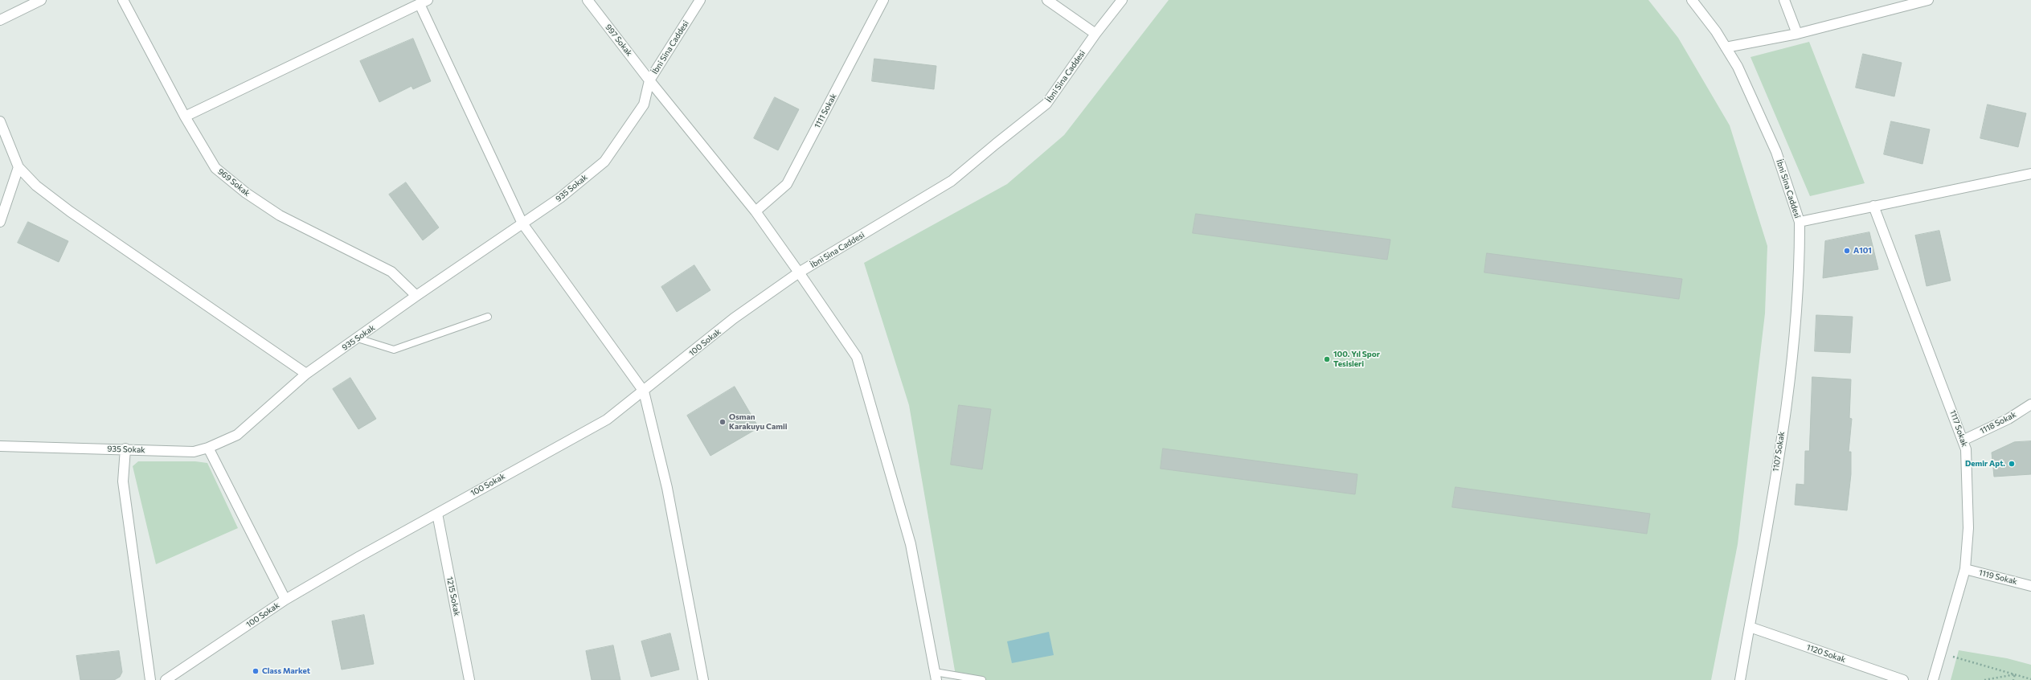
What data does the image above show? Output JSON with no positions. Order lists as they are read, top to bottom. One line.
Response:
{"streets":{"street":["997 Sokak","İbni Sina Caddesi","1111 Sokak","969 Sokak","935 Sokak","100 Sokak","1118 Sokak","1117 Sokak","1107 Sokak","1119 Sokak","1215 Sokak","1120 Sokak"]},"crossings":[["997 Sokak","İbni Sina Caddesi"],["997 Sokak","935 Sokak"],["İbni Sina Caddesi","1111 Sokak"],["İbni Sina Caddesi","935 Sokak"],["İbni Sina Caddesi","100 Sokak"],["İbni Sina Caddesi","1117 Sokak"],["İbni Sina Caddesi","1107 Sokak"],["969 Sokak","935 Sokak"],["100 Sokak","1215 Sokak"],["1118 Sokak","1117 Sokak"],["1117 Sokak","1119 Sokak"],["1107 Sokak","1120 Sokak"]],"places":["A101","100. Yıl Spor Tesisleri","Osman Karakuyu Camii","Demir Apt.","Class Market"]}
